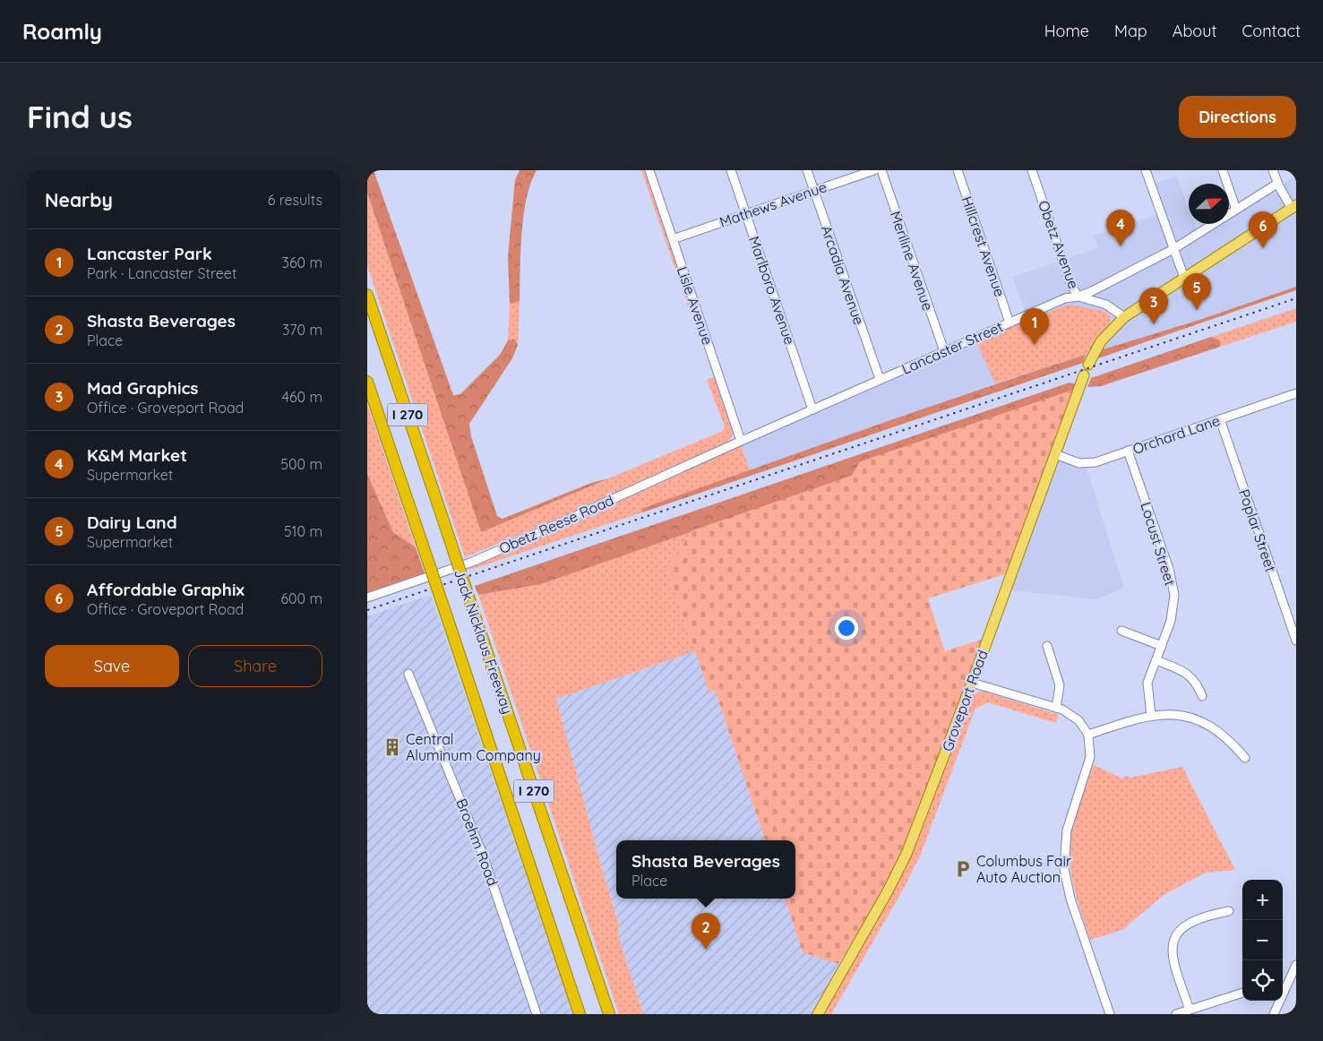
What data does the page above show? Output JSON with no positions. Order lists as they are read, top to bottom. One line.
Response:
{"streets":{"highway":["I 270","Jack Nicklaus Freeway"],"main road":["Groveport Road"],"street":["Mathews Avenue","Obetz Avenue","Hillcrest Avenue","Meriline Avenue","Arcadia Avenue","Marlboro Avenue","Lisle Avenue","Lancaster Street","Orchard Lane","Obetz Reese Road","Poplar Street","Locust Street","Broehm Road"]},"crossings":[["Mathews Avenue","Arcadia Avenue"],["Mathews Avenue","Marlboro Avenue"],["Mathews Avenue","Lisle Avenue"],["Obetz Avenue","Lancaster Street"],["Hillcrest Avenue","Lancaster Street"],["Meriline Avenue","Lancaster Street"],["Arcadia Avenue","Lancaster Street"],["Marlboro Avenue","Lancaster Street"],["Lisle Avenue","Lancaster Street"],["Lisle Avenue","Obetz Reese Road"],["Lancaster Street","Obetz Reese Road"],["Orchard Lane","Poplar Street"],["Orchard Lane","Locust Street"],["Orchard Lane","Groveport Road"]],"places":{"building":["Central Aluminum Company"],"parking":["Columbus Fair Auto Auction"]},"north":"right","page":{"header":"Roamly","nav":["Home","Map","About","Contact"],"buttons":["Directions",["Save","Share"]],"title":"Find us","heading":["Nearby","6 results"],"pins":["4","6","5","3","1","2"],"list":[{"mark":"1","name":"Lancaster Park","note":"Park · Lancaster Street","value":"360 m"},{"mark":"2","name":"Shasta Beverages","note":"Place","value":"370 m"},{"mark":"3","name":"Mad Graphics","note":"Office · Groveport Road","value":"460 m"},{"mark":"4","name":"K&M Market","note":"Supermarket","value":"500 m"},{"mark":"5","name":"Dairy Land","note":"Supermarket","value":"510 m"},{"mark":"6","name":"Affordable Graphix","note":"Office · Groveport Road","value":"600 m"}],"popup":["Shasta Beverages","Place"],"map_buttons":["+","−"]}}
